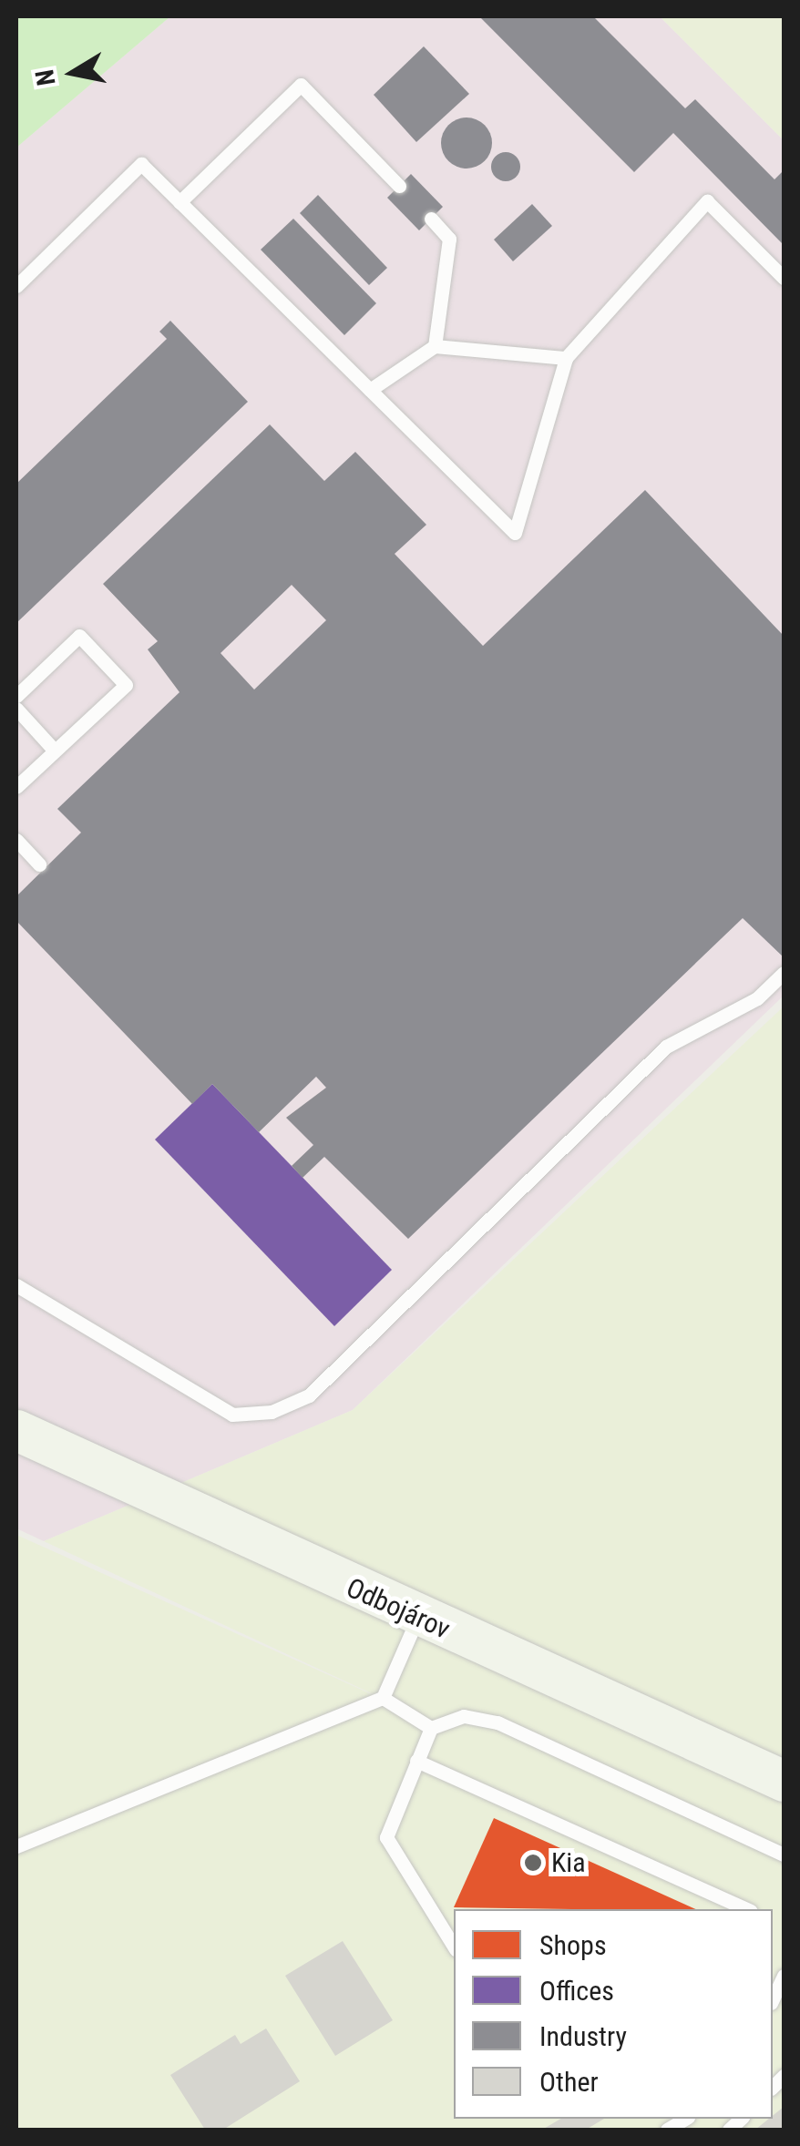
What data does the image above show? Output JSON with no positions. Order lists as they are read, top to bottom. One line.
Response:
{"streets":{"main road":["Odbojárov"]},"places":["Kia"],"legend":["Shops","Offices","Industry","Other"],"north":"left"}
